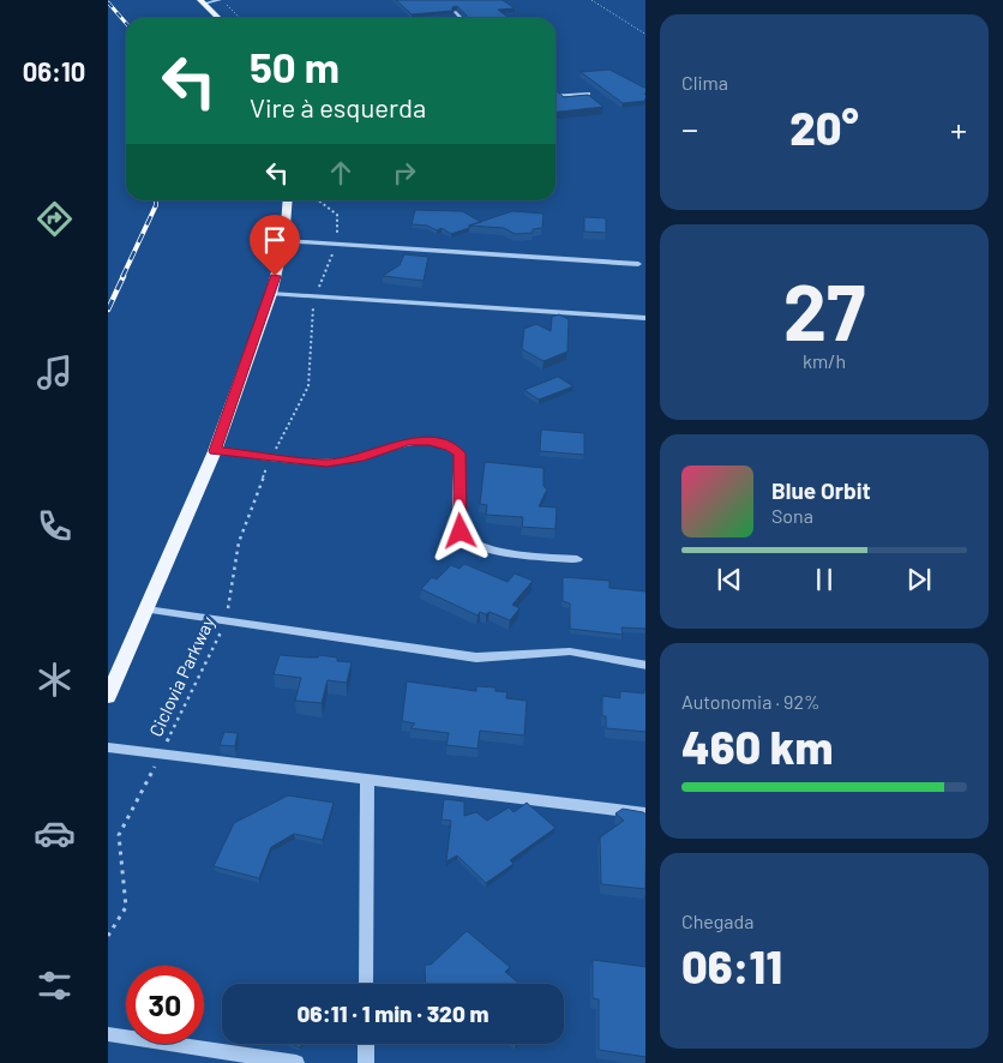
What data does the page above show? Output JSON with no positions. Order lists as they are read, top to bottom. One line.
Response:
{"streets":{"path":["Ciclovia Parkway"]},"page":{"tabs":"06:10","tile":["Clima",["27","km/h"],["Autonomia · 92%","460 km"],["Chegada","06:11"]],"turn":["50 m","Vire à esquerda"],"heat":["−","20°","+"],"song":["Blue Orbit","Sona"],"limit":"30","trip":"06:11 · 1 min · 320 m"}}
